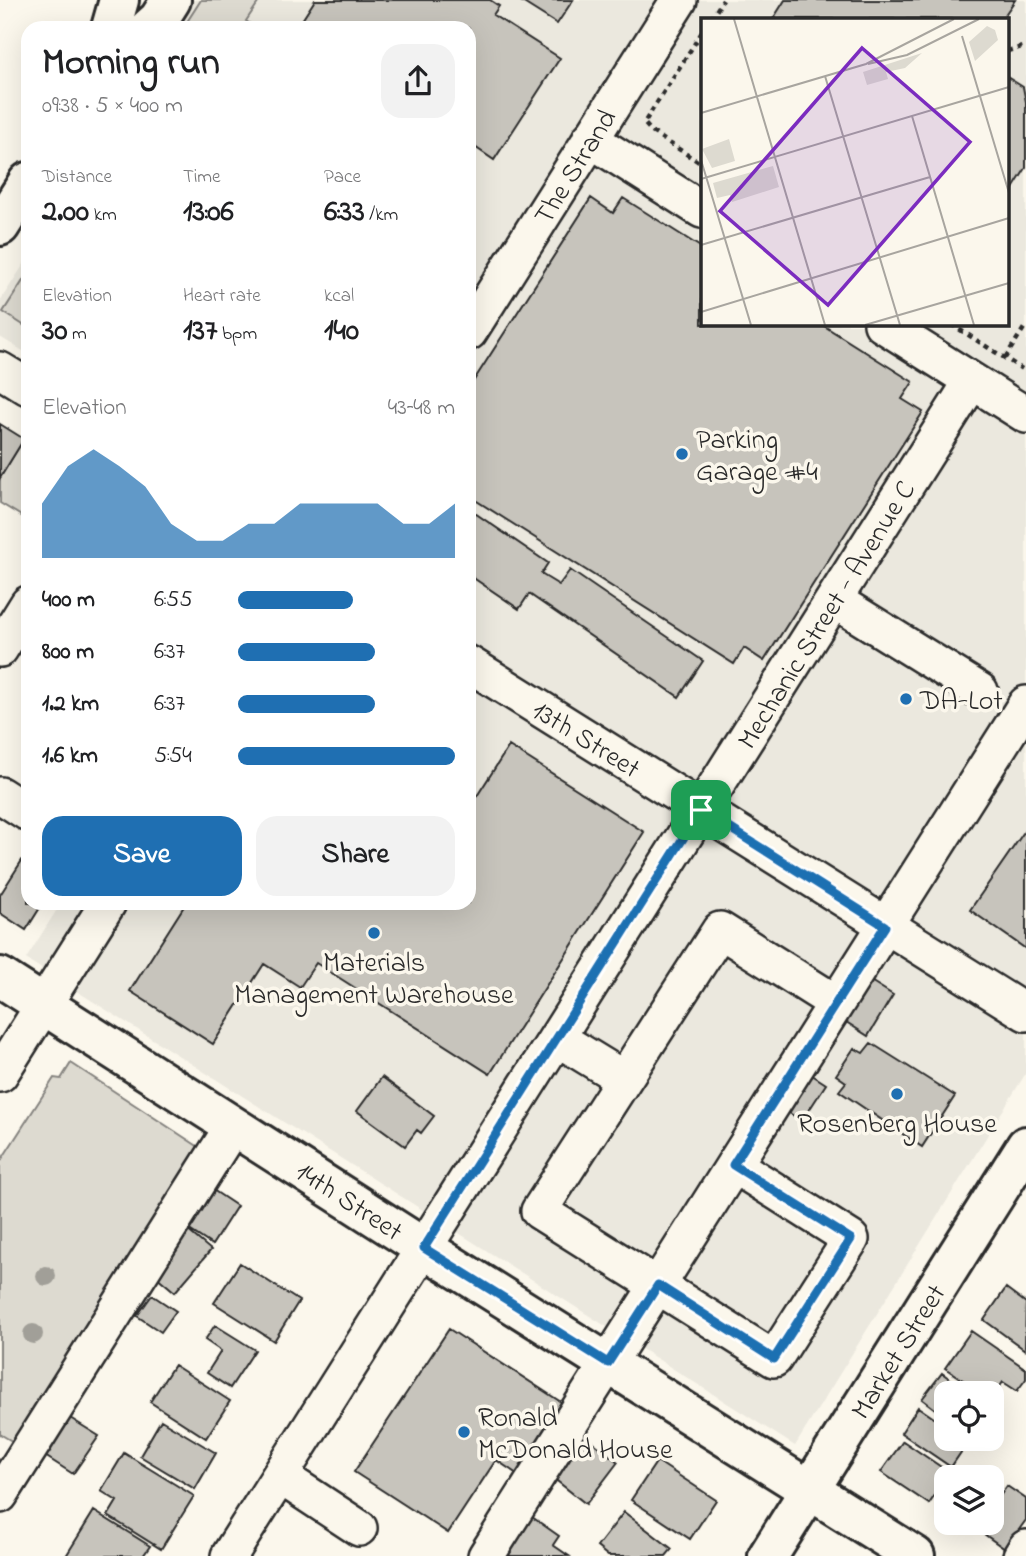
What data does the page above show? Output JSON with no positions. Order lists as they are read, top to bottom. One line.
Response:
{"streets":{"main road":["14th Street","Market Street"],"street":["The Strand","Mechanic Street - Avenue C","13th Street"]},"crossings":[["Mechanic Street - Avenue C","13th Street"],["Mechanic Street - Avenue C","14th Street"],["14th Street","Market Street"]],"places":["Parking Garage #4","DA-Lot","Materials Management Warehouse","Rosenberg House","Ronald McDonald House"],"page":{"heading":["Morning run","09:38 · 5 × 400 m"],"stats":[["Distance","2.00 km"],["Time","13:06"],["Pace","6:33 /km"],["Elevation","30 m"],["Heart rate","137 bpm"],["kcal","140"]],"chart":["Elevation","43–48 m"],"list":[{"name":"400 m","note":"6:55"},{"name":"800 m","note":"6:37"},{"name":"1.2 km","note":"6:37"},{"name":"1.6 km","note":"5:54"}],"buttons":["Save","Share"]}}
